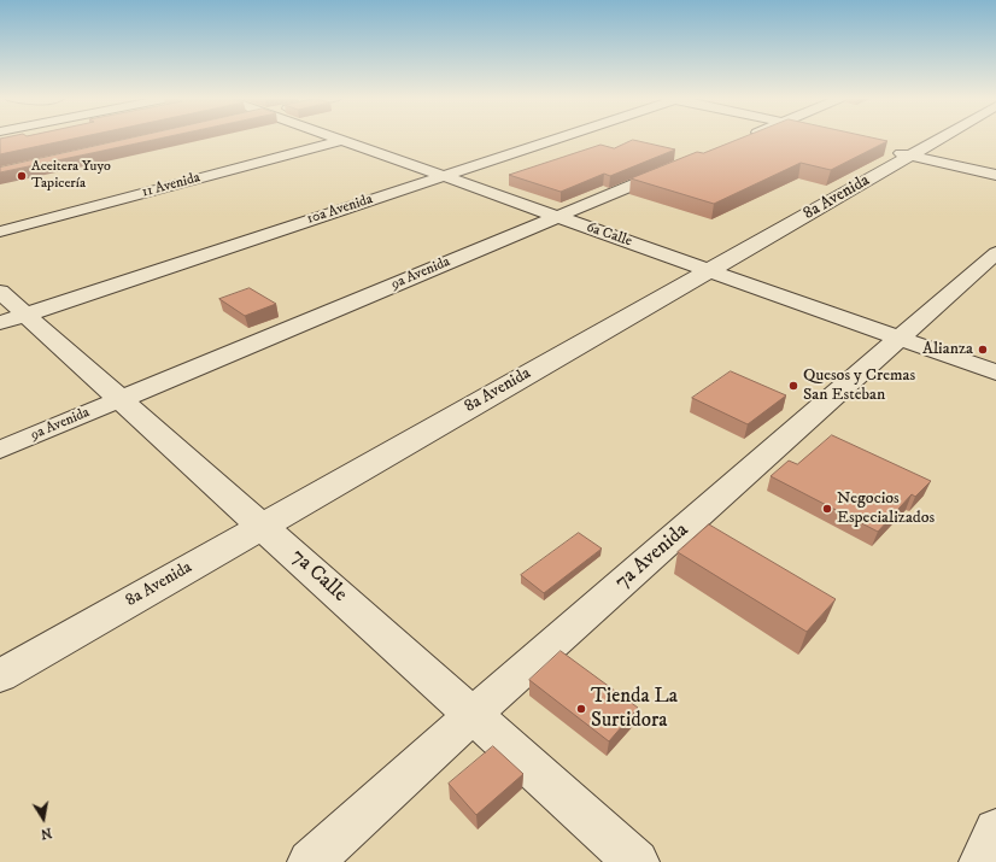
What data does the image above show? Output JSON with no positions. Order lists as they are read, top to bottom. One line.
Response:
{"streets":{"street":["11 Avenida","8a Avenida","10a Avenida","6a Calle","9a Avenida","7a Avenida","7a Calle"]},"crossings":[["11 Avenida","6a Calle"],["8a Avenida","6a Calle"],["8a Avenida","7a Calle"],["10a Avenida","6a Calle"],["10a Avenida","7a Calle"],["6a Calle","9a Avenida"],["6a Calle","7a Avenida"],["9a Avenida","7a Calle"],["7a Avenida","7a Calle"]],"places":["Aceitera Yuyo Tapicería","Alianza","Quesos y Cremas San Esteban","Negocios Especializados","Tienda La Surtidora"],"north":"bottom"}
